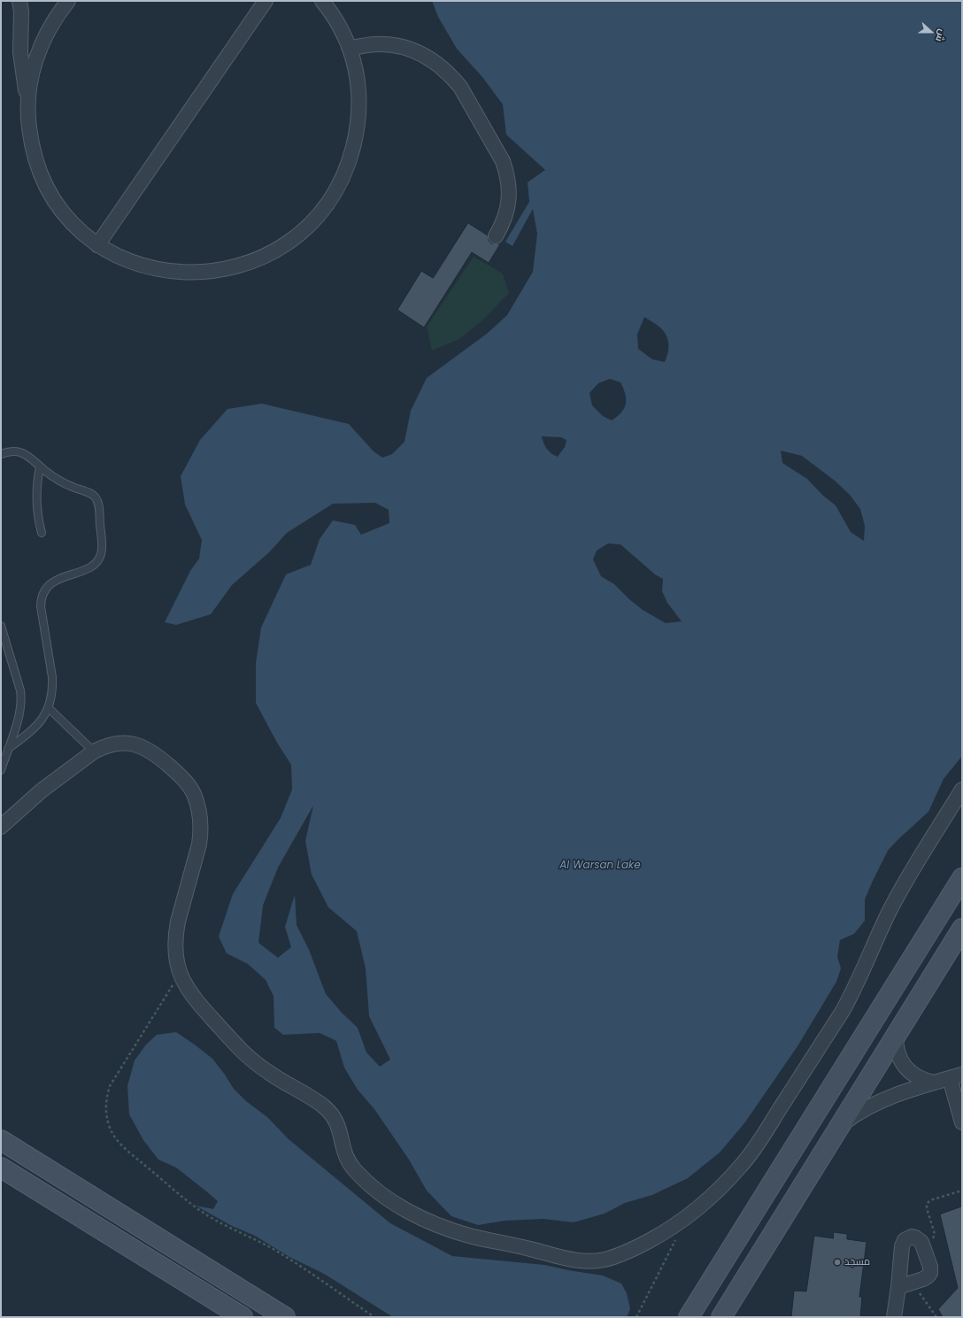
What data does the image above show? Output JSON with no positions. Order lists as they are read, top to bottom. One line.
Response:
{"water":["Al Warsan Lake"],"places":["مسجد"],"north":"right"}
